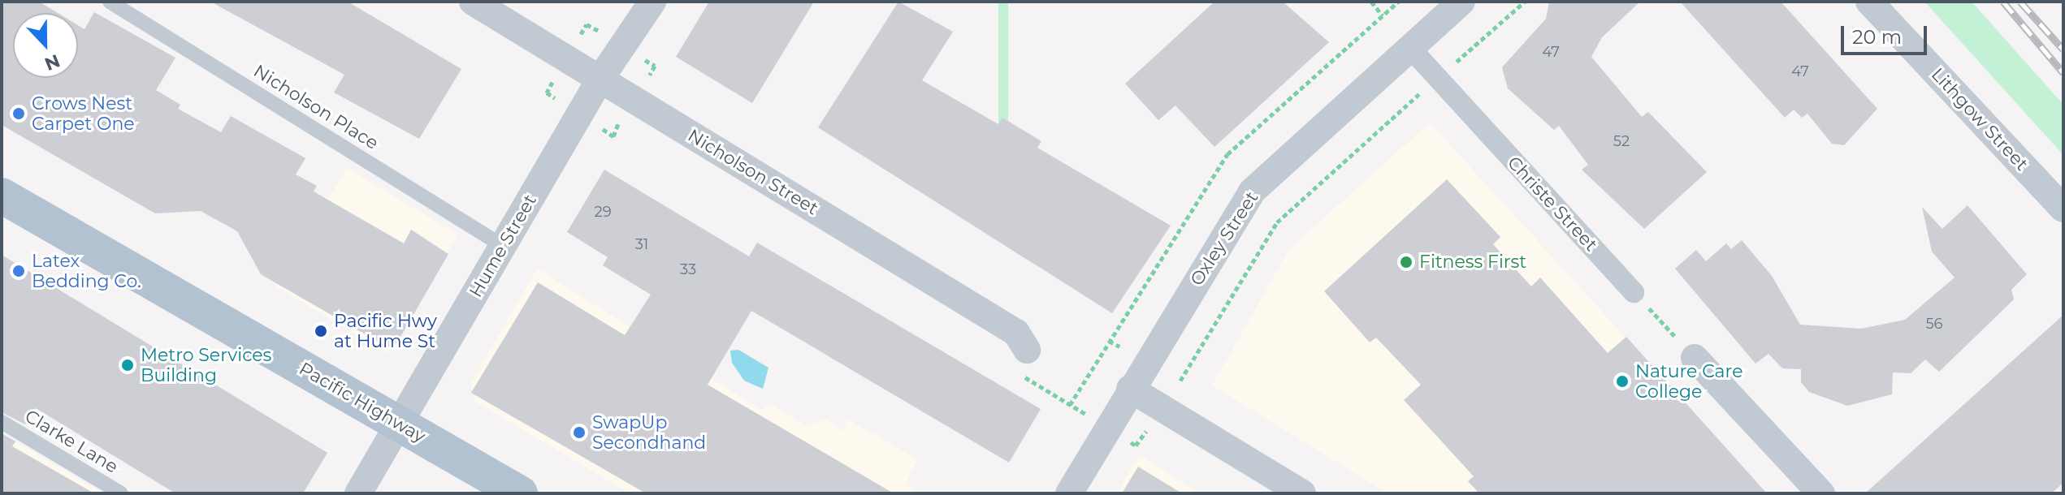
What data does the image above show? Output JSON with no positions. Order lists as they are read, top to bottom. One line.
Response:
{"streets":{"main road":["Pacific Highway"],"street":["Lithgow Street","Nicholson Street","Christe Street","Oxley Street","Hume Street"],"lane":["Nicholson Place","Clarke Lane"]},"crossings":[["Nicholson Place","Hume Street"],["Nicholson Street","Hume Street"],["Christe Street","Oxley Street"],["Hume Street","Pacific Highway"]],"places":["Crows Nest Carpet One","Fitness First","Latex Bedding Co.","Pacific Hwy at Hume St","Metro Services Building","Nature Care College","SwapUp Secondhand"],"house_numbers":["47","47","52","29","31","33","56"],"scale_bar":"20 m","north":"bottom"}
